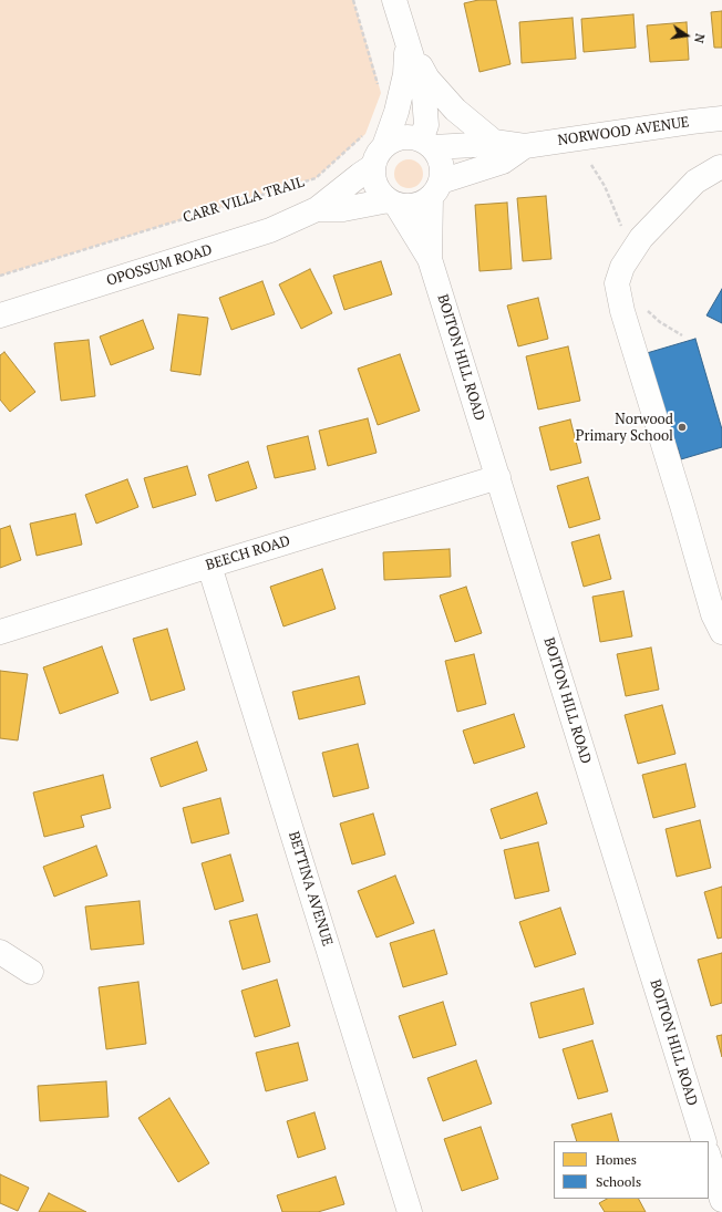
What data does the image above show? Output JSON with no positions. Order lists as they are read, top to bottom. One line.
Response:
{"streets":{"street":["NORWOOD AVENUE","OPOSSUM ROAD","BOITON HILL ROAD","BEECH ROAD","BETTINA AVENUE"],"path":["CARR VILLA TRAIL"]},"crossings":[["NORWOOD AVENUE","CARR VILLA TRAIL"],["NORWOOD AVENUE","OPOSSUM ROAD"],["NORWOOD AVENUE","BOITON HILL ROAD"],["CARR VILLA TRAIL","OPOSSUM ROAD"],["CARR VILLA TRAIL","BOITON HILL ROAD"],["OPOSSUM ROAD","BOITON HILL ROAD"],["BOITON HILL ROAD","BEECH ROAD"],["BEECH ROAD","BETTINA AVENUE"]],"places":["Norwood Primary School"],"legend":["Homes","Schools"],"north":"right"}
